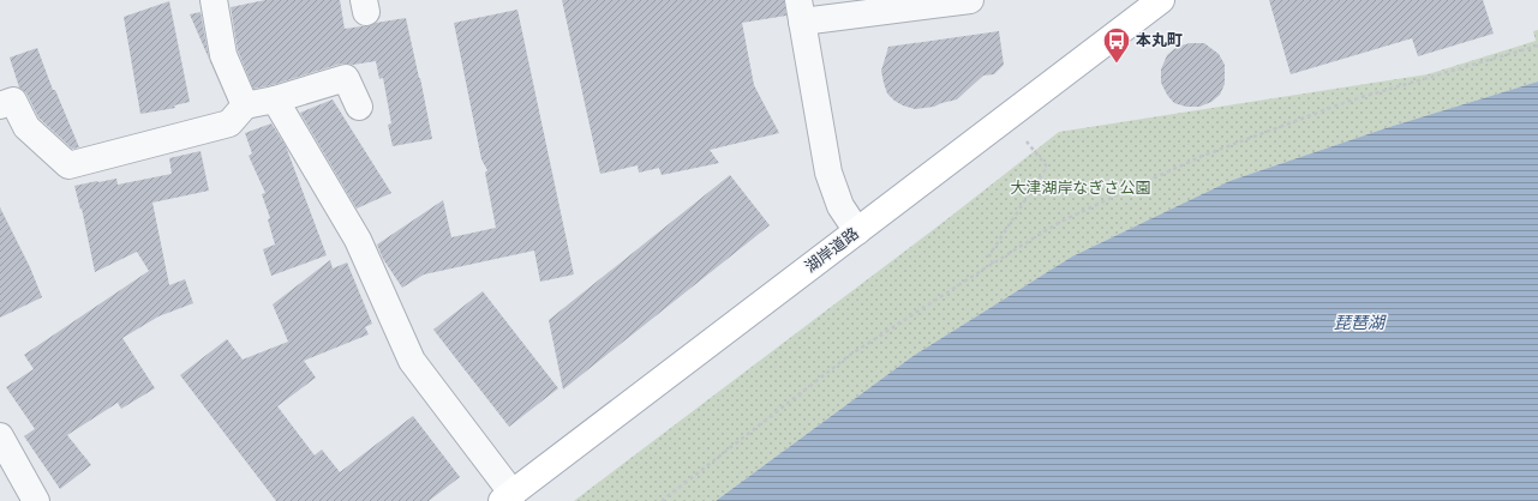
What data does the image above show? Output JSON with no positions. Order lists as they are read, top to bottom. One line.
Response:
{"streets":{"main road":["湖岸道路"]},"water":["琵琶湖"],"parks":["大津湖岸なぎさ公園"],"places":{"bus stop":["本丸町"]}}
